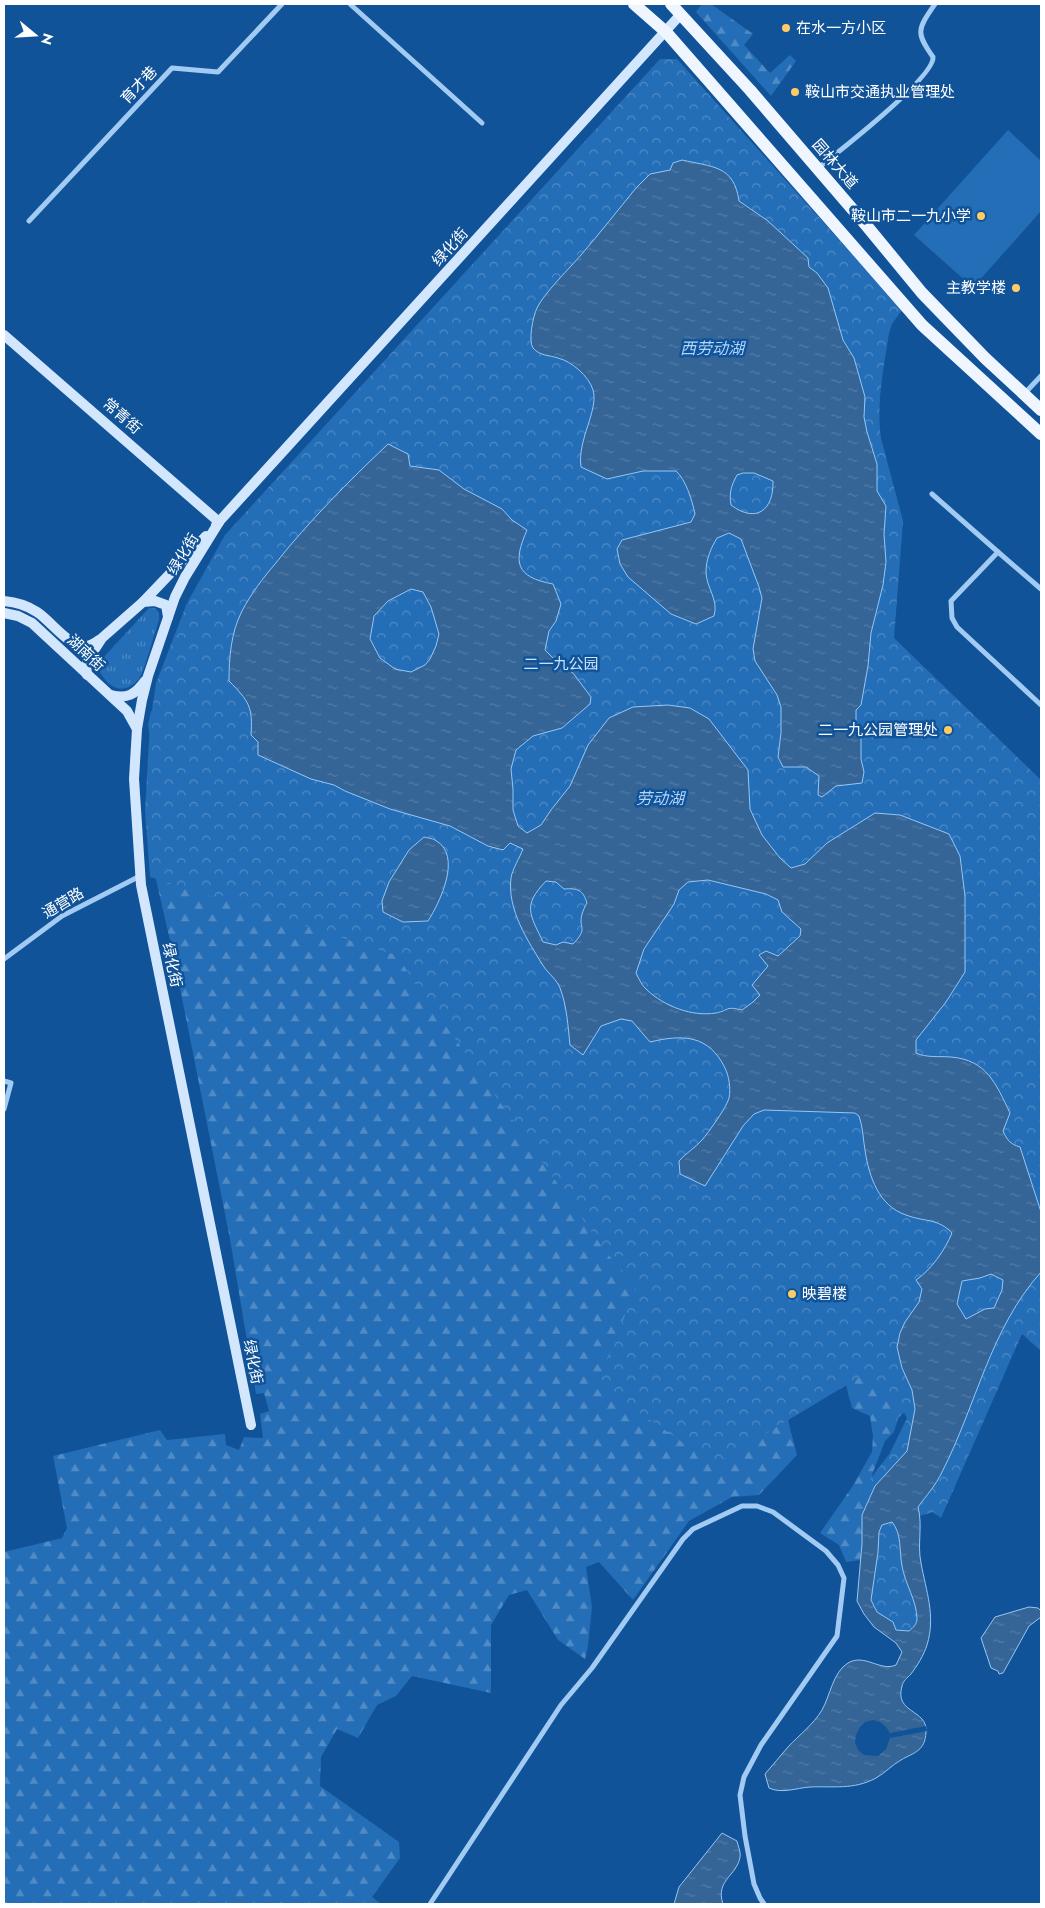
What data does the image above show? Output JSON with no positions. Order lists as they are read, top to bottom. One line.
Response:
{"streets":{"main road":["园林大道","绿化街","常青街","湖南街"],"street":["育才巷","通营路"]},"crossings":[["园林大道","绿化街"],["绿化街","常青街"],["绿化街","湖南街"],["绿化街","通营路"]],"water":["西劳动湖","劳动湖"],"parks":["二一九公园"],"places":["在水一方小区","鞍山市交通执业管理处","鞍山市二一九小学","主教学楼","二一九公园管理处","映碧楼"],"north":"right"}
